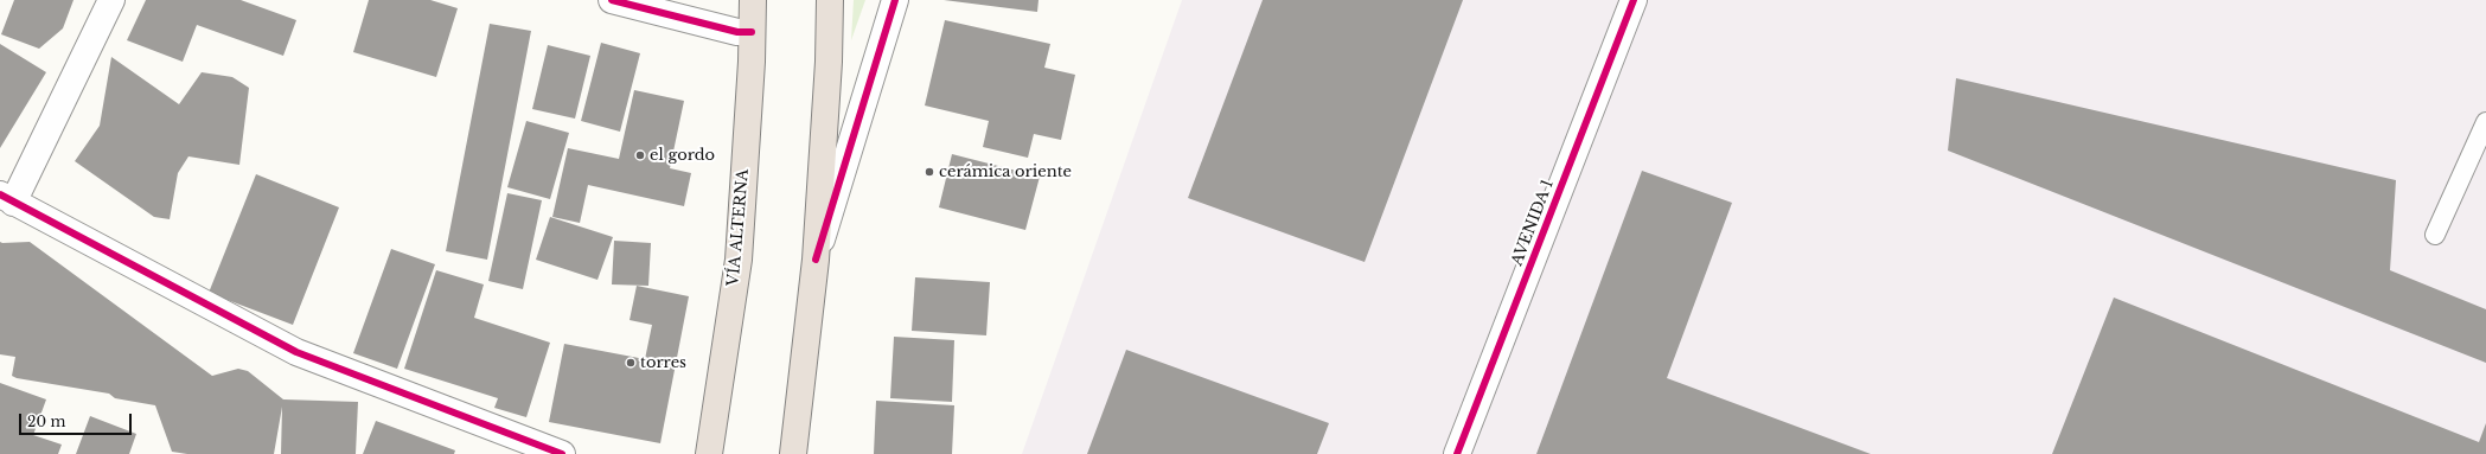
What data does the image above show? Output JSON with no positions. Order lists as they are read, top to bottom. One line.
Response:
{"streets":{"highway":["VÍA ALTERNA"],"street":["AVENIDA 1"]},"places":["el gordo","cerámica oriente","torres"],"scale_bar":"20 m"}
